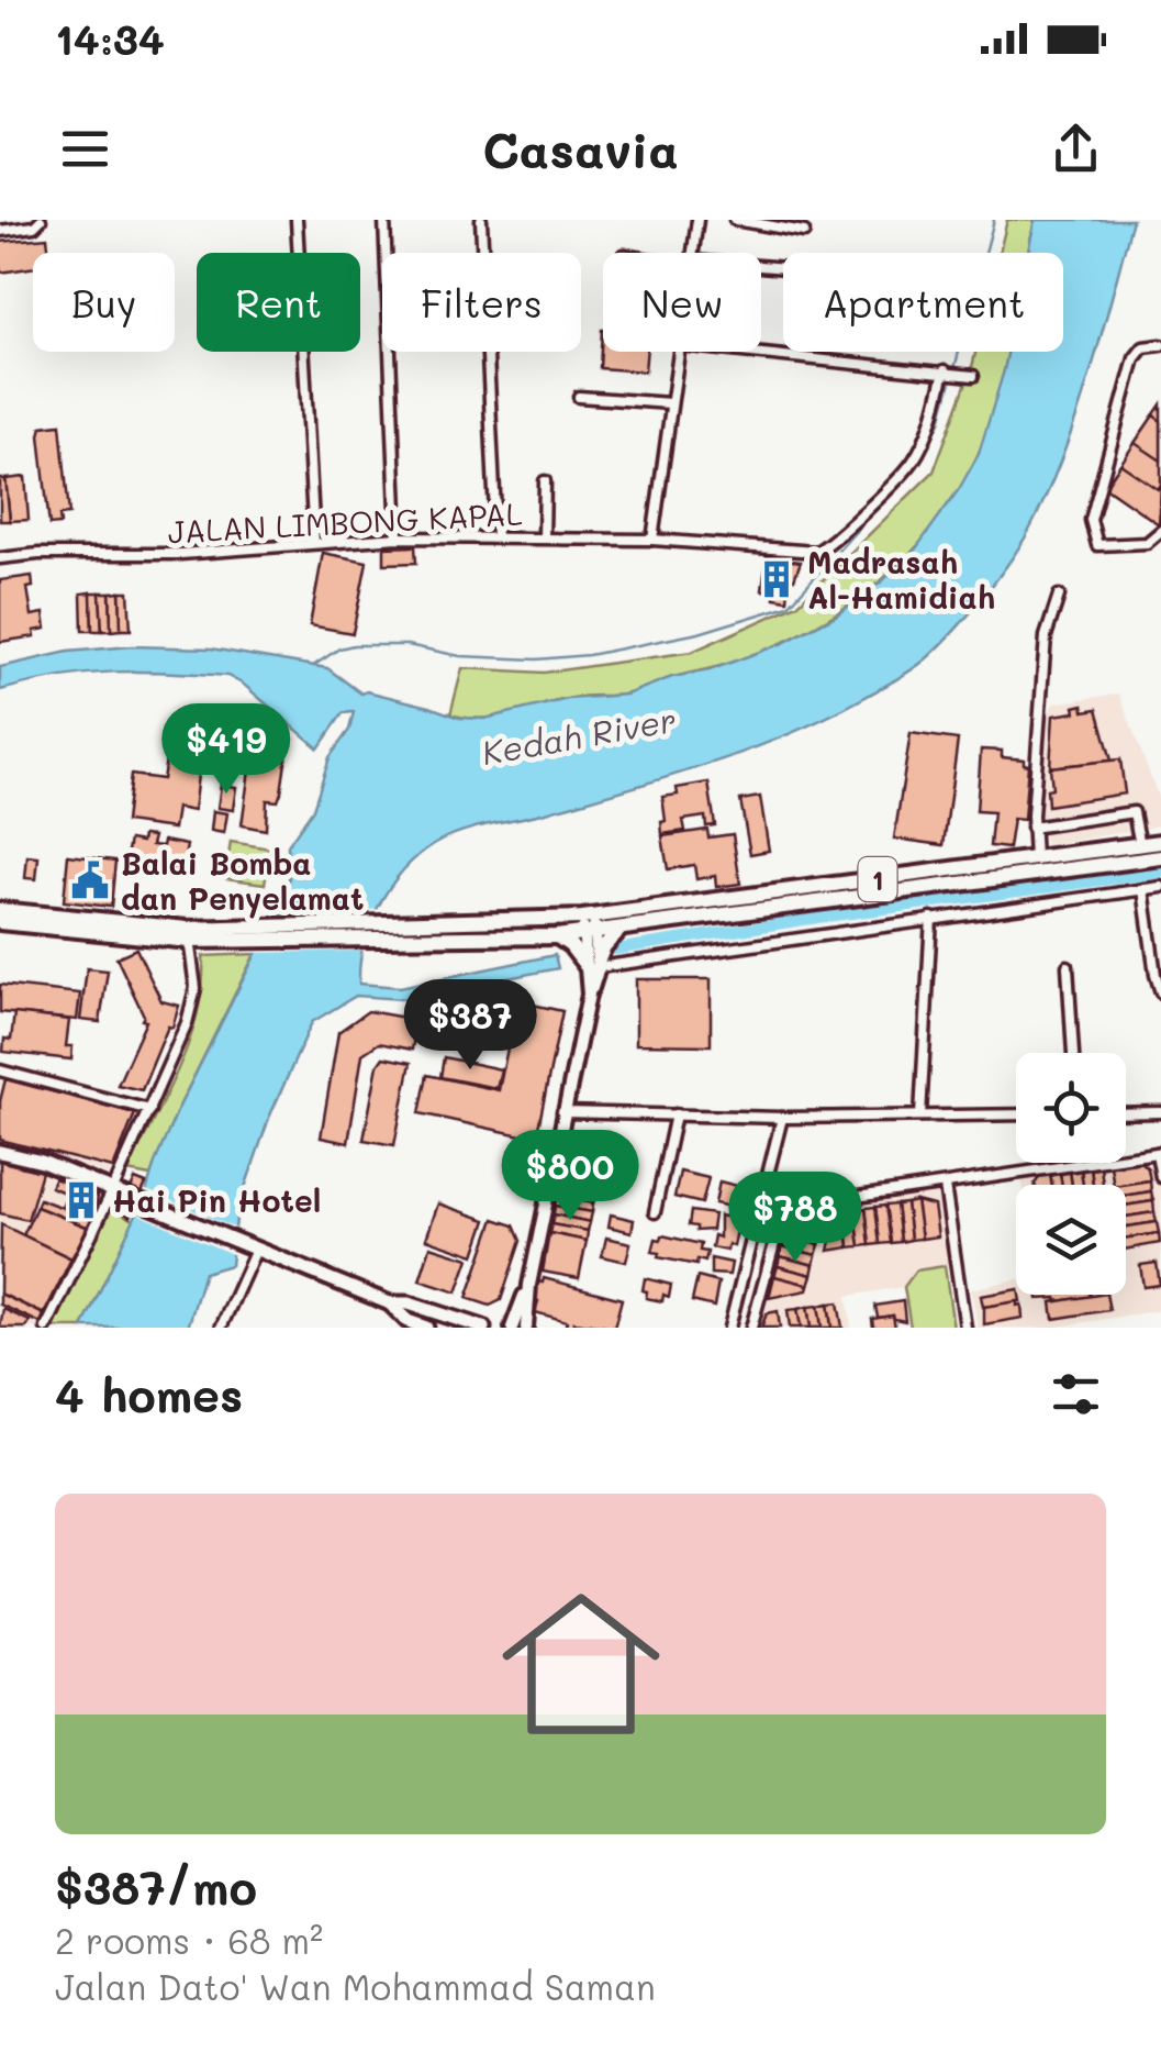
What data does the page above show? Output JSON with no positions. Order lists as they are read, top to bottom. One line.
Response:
{"streets":{"main road":["1"],"street":["JALAN LIMBONG KAPAL"]},"water":["Kedah River"],"places":{"building":["Madrasah Al-Hamidiah","Hai Pin Hotel"],"public building":["Balai Bomba dan Penyelamat"]},"page":{"status":"14:34","header":"Casavia","chip":["Buy","Rent","Filters","New","Apartment"],"price":["$419","$387","$800","$788"],"heading":"4 homes","list":[{"name":"$387/mo","note":"2 rooms · 68 m² · Jalan Dato' Wan Mohammad Saman"}]}}
